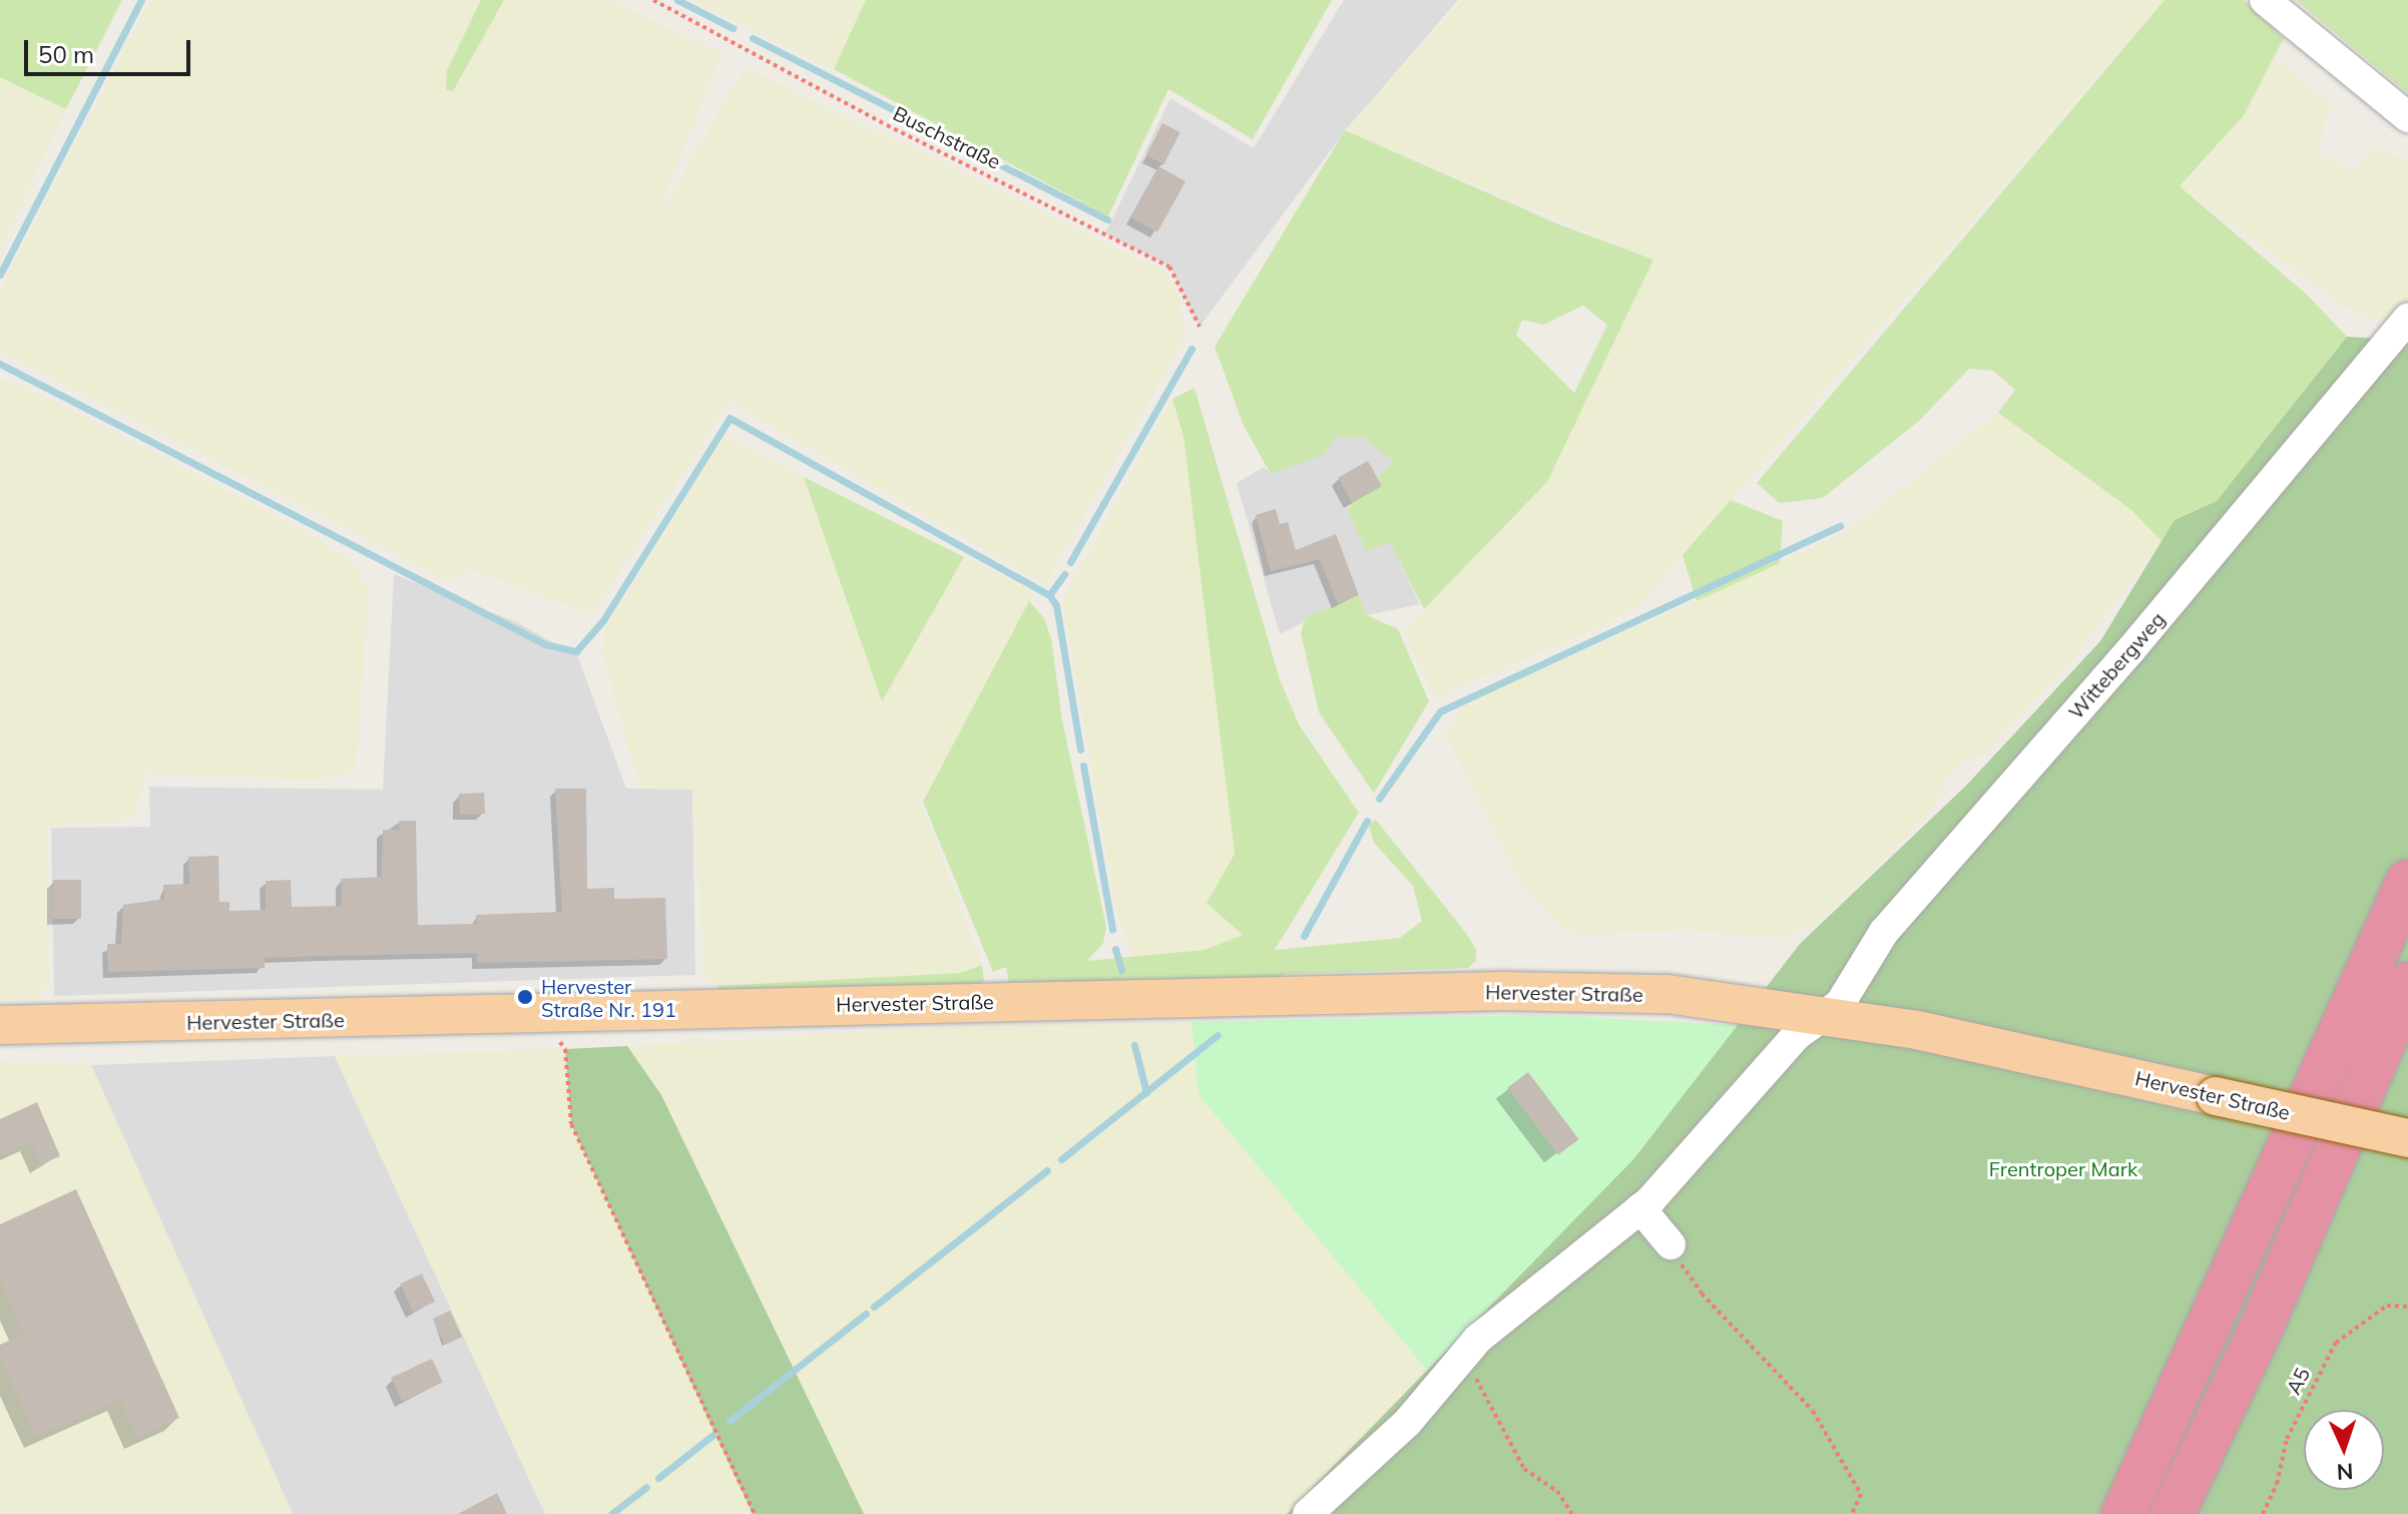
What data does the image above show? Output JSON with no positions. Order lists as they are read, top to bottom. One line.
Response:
{"streets":{"main road":["Hervester Straße"],"street":["Wittebergweg"],"path":["Buschstraße","A5"]},"crossings":[["Wittebergweg","Hervester Straße"]],"parks":["Frentroper Mark"],"places":["Hervester Straße Nr. 191"],"scale_bar":"50 m","north":"bottom"}
